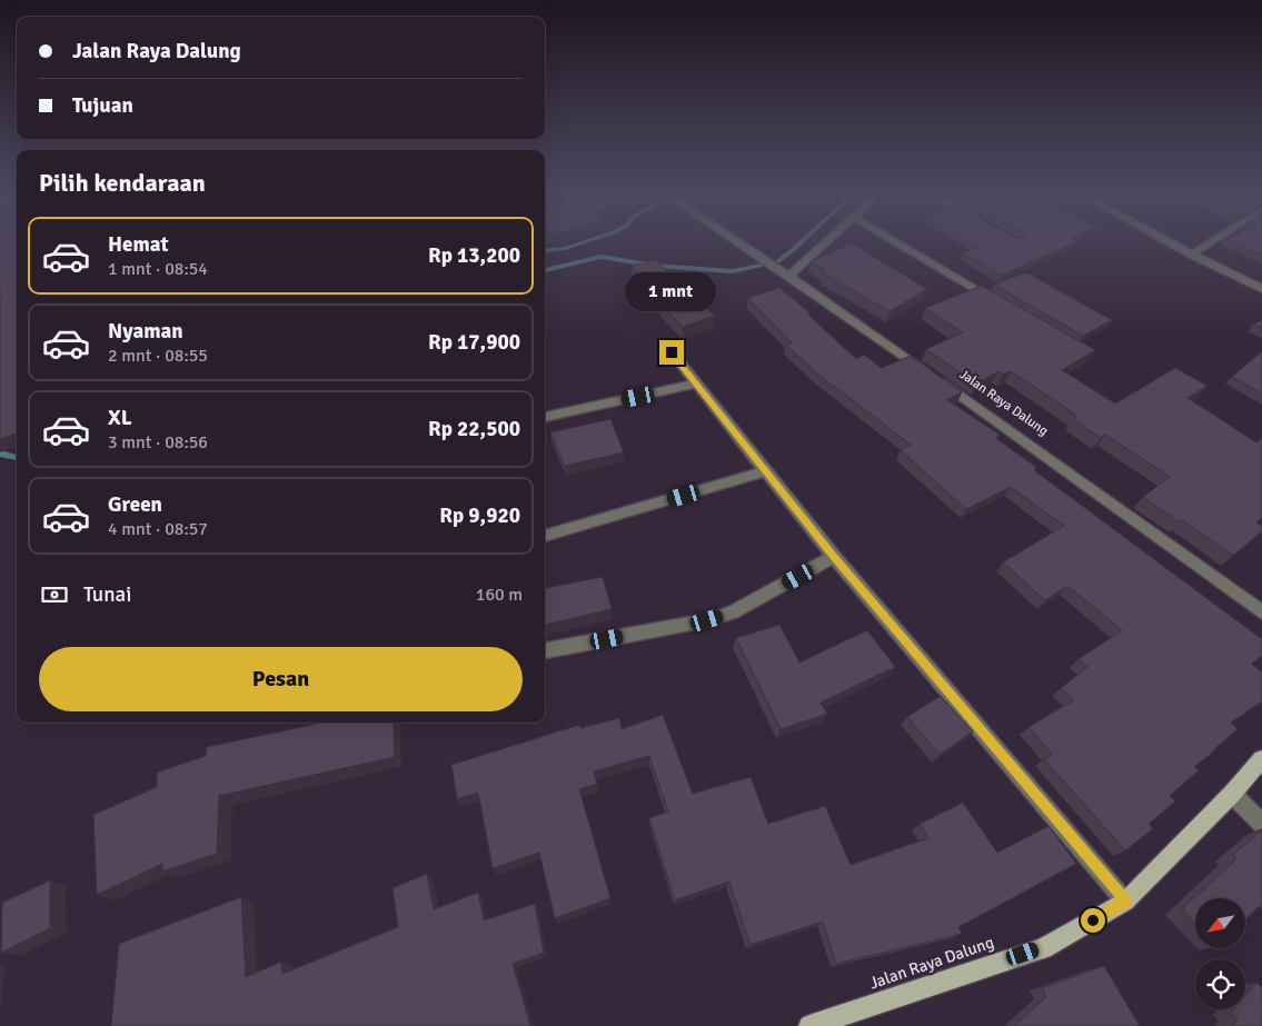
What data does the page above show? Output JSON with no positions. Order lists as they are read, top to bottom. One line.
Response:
{"streets":{"main road":["Jalan Raya Dalung"]},"north":"bottom left","page":{"banner":["Jalan Raya Dalung","Tujuan"],"heading":"Pilih kendaraan","list":[{"name":"Hemat","note":"1 mnt · 08:54","value":"Rp 13,200"},{"name":"Nyaman","note":"2 mnt · 08:55","value":"Rp 17,900"},{"name":"XL","note":"3 mnt · 08:56","value":"Rp 22,500"},{"name":"Green","note":"4 mnt · 08:57","value":"Rp 9,920"}],"bubble":"1 mnt","pay":["Tunai","160 m"],"buttons":"Pesan"}}
